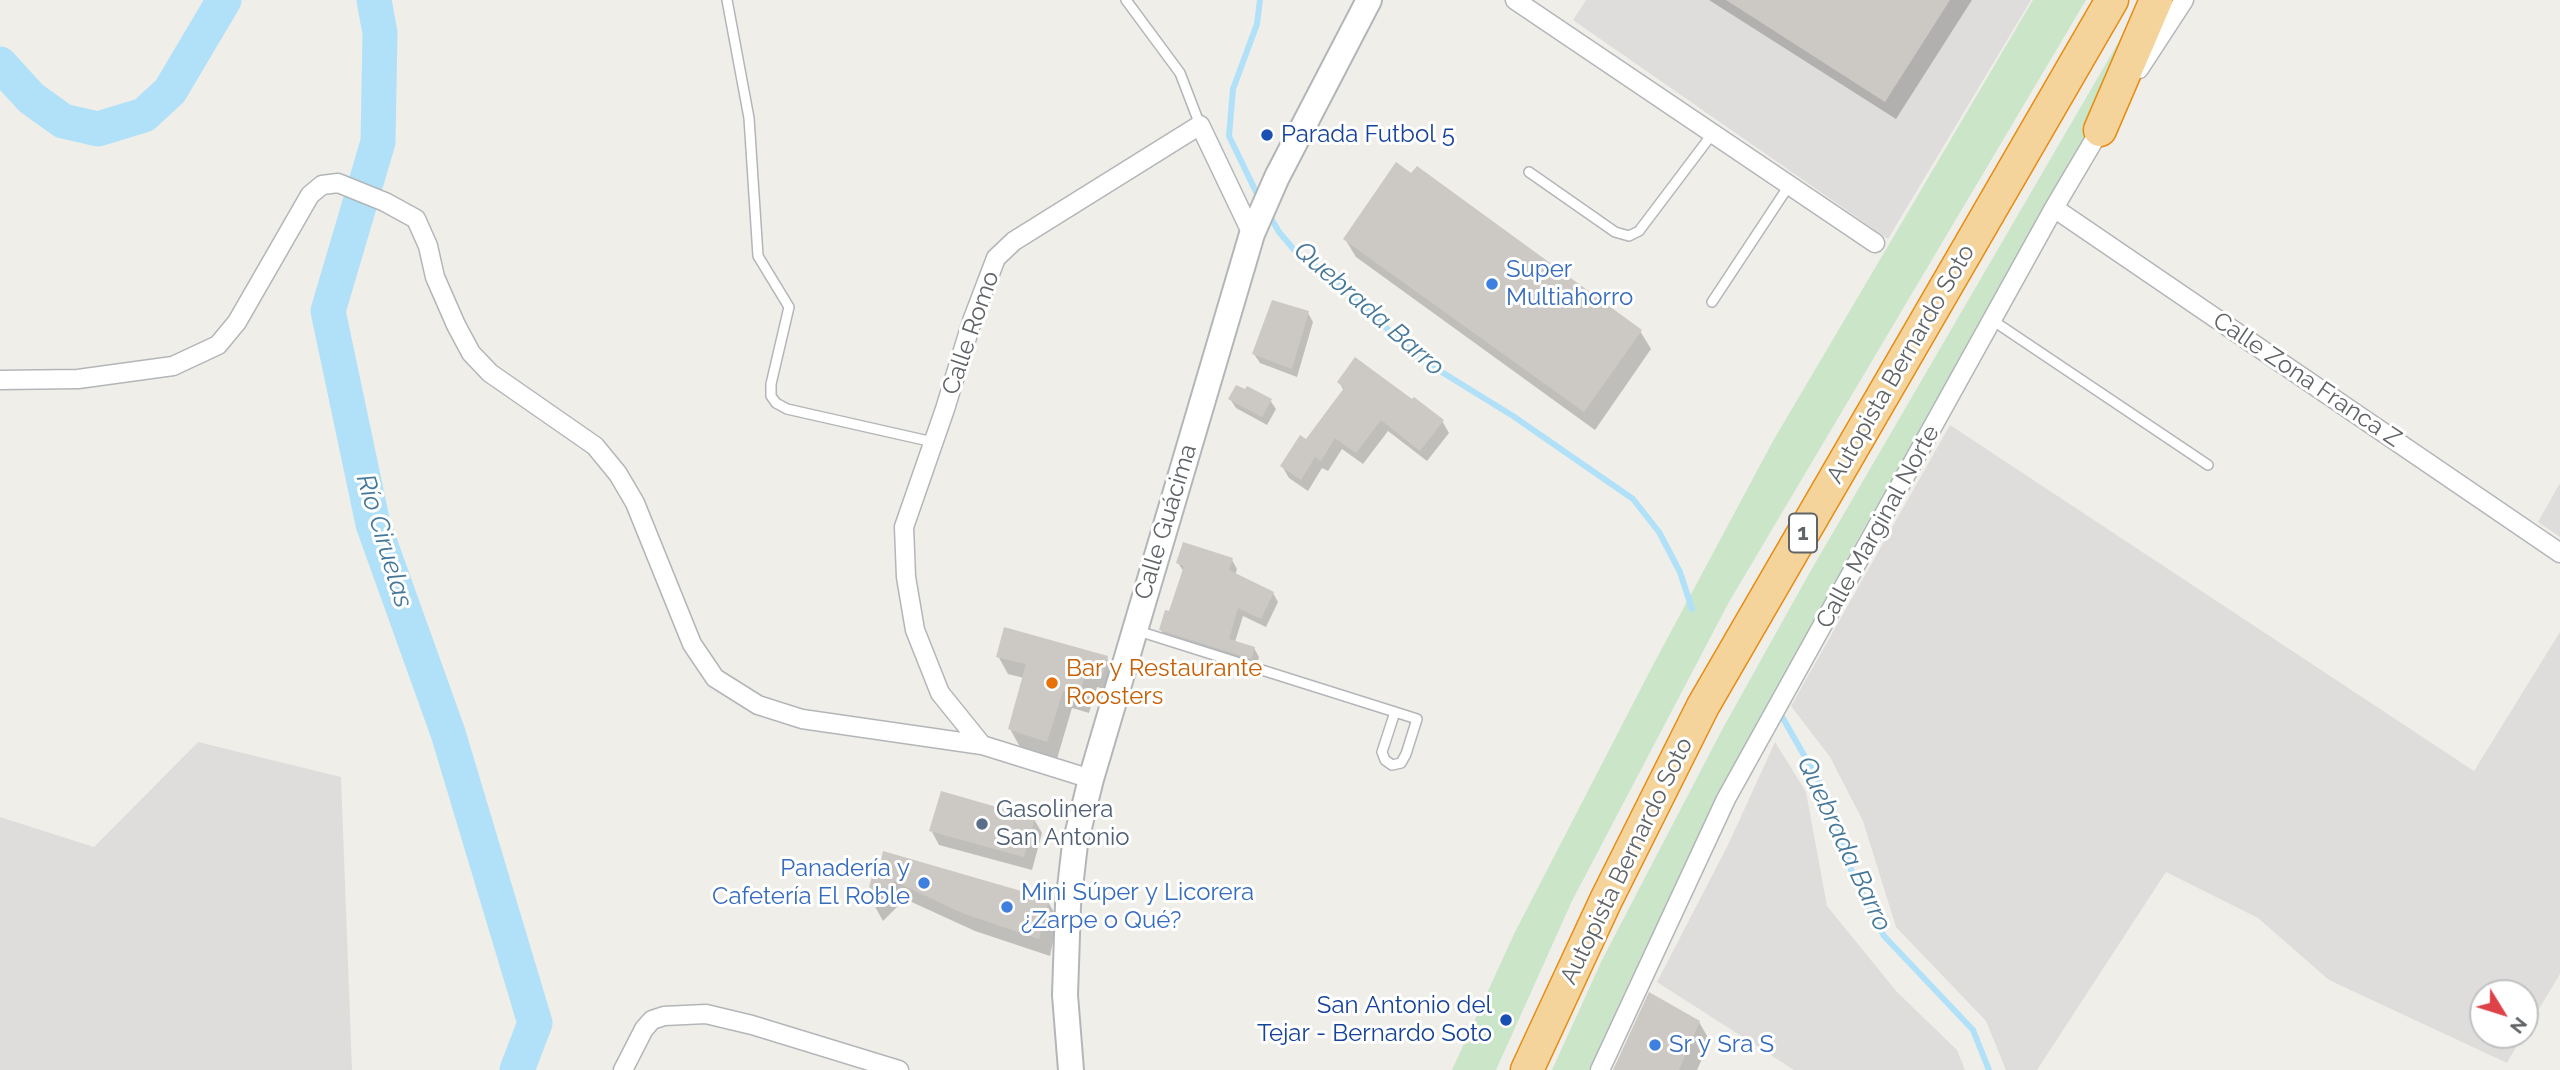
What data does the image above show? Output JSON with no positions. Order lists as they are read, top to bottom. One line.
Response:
{"streets":{"highway":["Autopista Bernardo Soto","1"],"main road":["Calle Guácima"],"street":["Calle Romo","Calle Zona Franca Z","Calle Marginal Norte"]},"crossings":[["Calle Zona Franca Z","Calle Marginal Norte"]],"water":["Quebrada Barro","Río Ciruelas"],"places":["Parada Futbol 5","Super Multiahorro","Bar y Restaurante Roosters","Gasolinera San Antonio","Panadería y Cafetería El Roble","Mini Súper y Licorera ¿Zarpe o Qué?","San Antonio del Tejar - Bernardo Soto","Sr y Sra S"],"north":"bottom right"}
